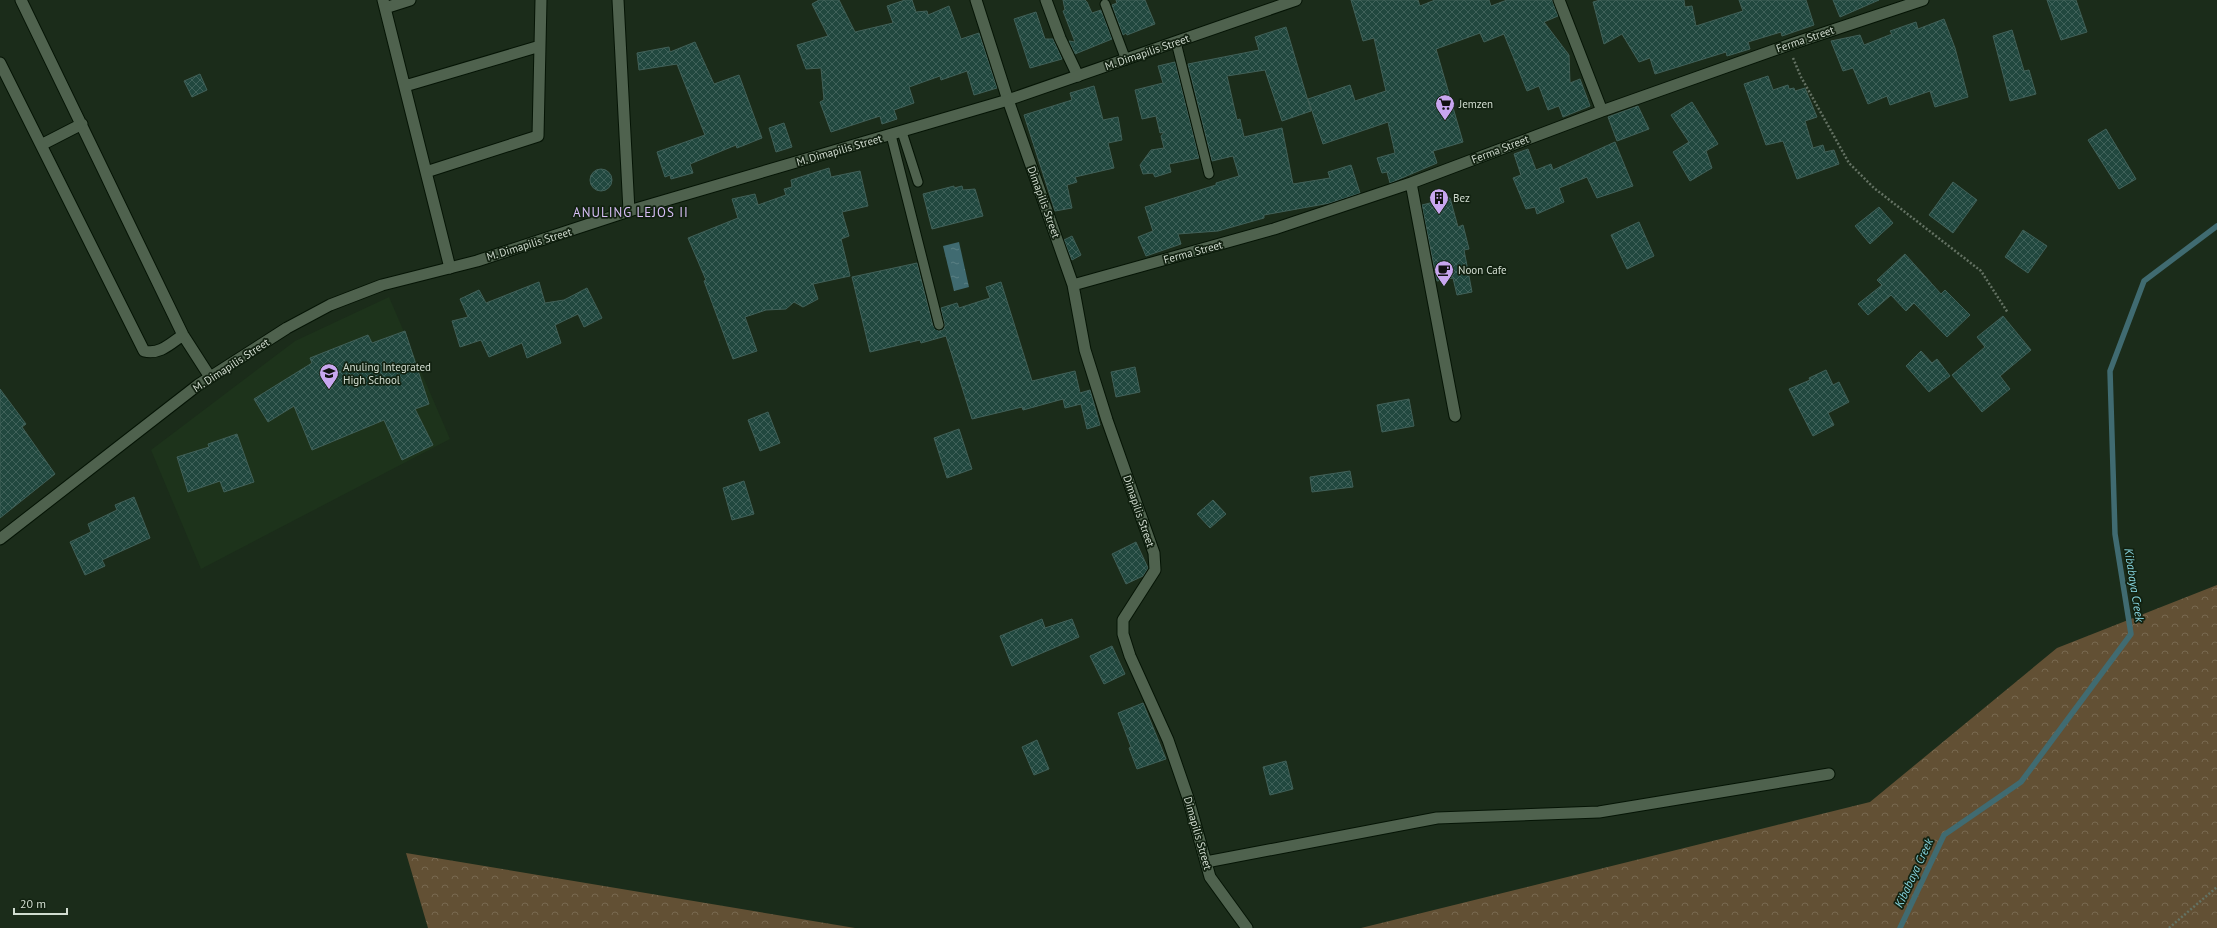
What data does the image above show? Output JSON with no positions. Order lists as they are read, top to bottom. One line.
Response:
{"streets":{"street":["Ferma Street","M. Dimapilis Street","Dimapilis Street"]},"crossings":[["Ferma Street","Dimapilis Street"],["M. Dimapilis Street","Dimapilis Street"]],"districts":["ANULING LEJOS II"],"water":["Kibabaya Creek"],"places":{"supermarket":["Jemzen"],"building":["Bez"],"cafe":["Noon Cafe"],"school or university":["Anuling Integrated High School"]},"scale_bar":"20 m"}
